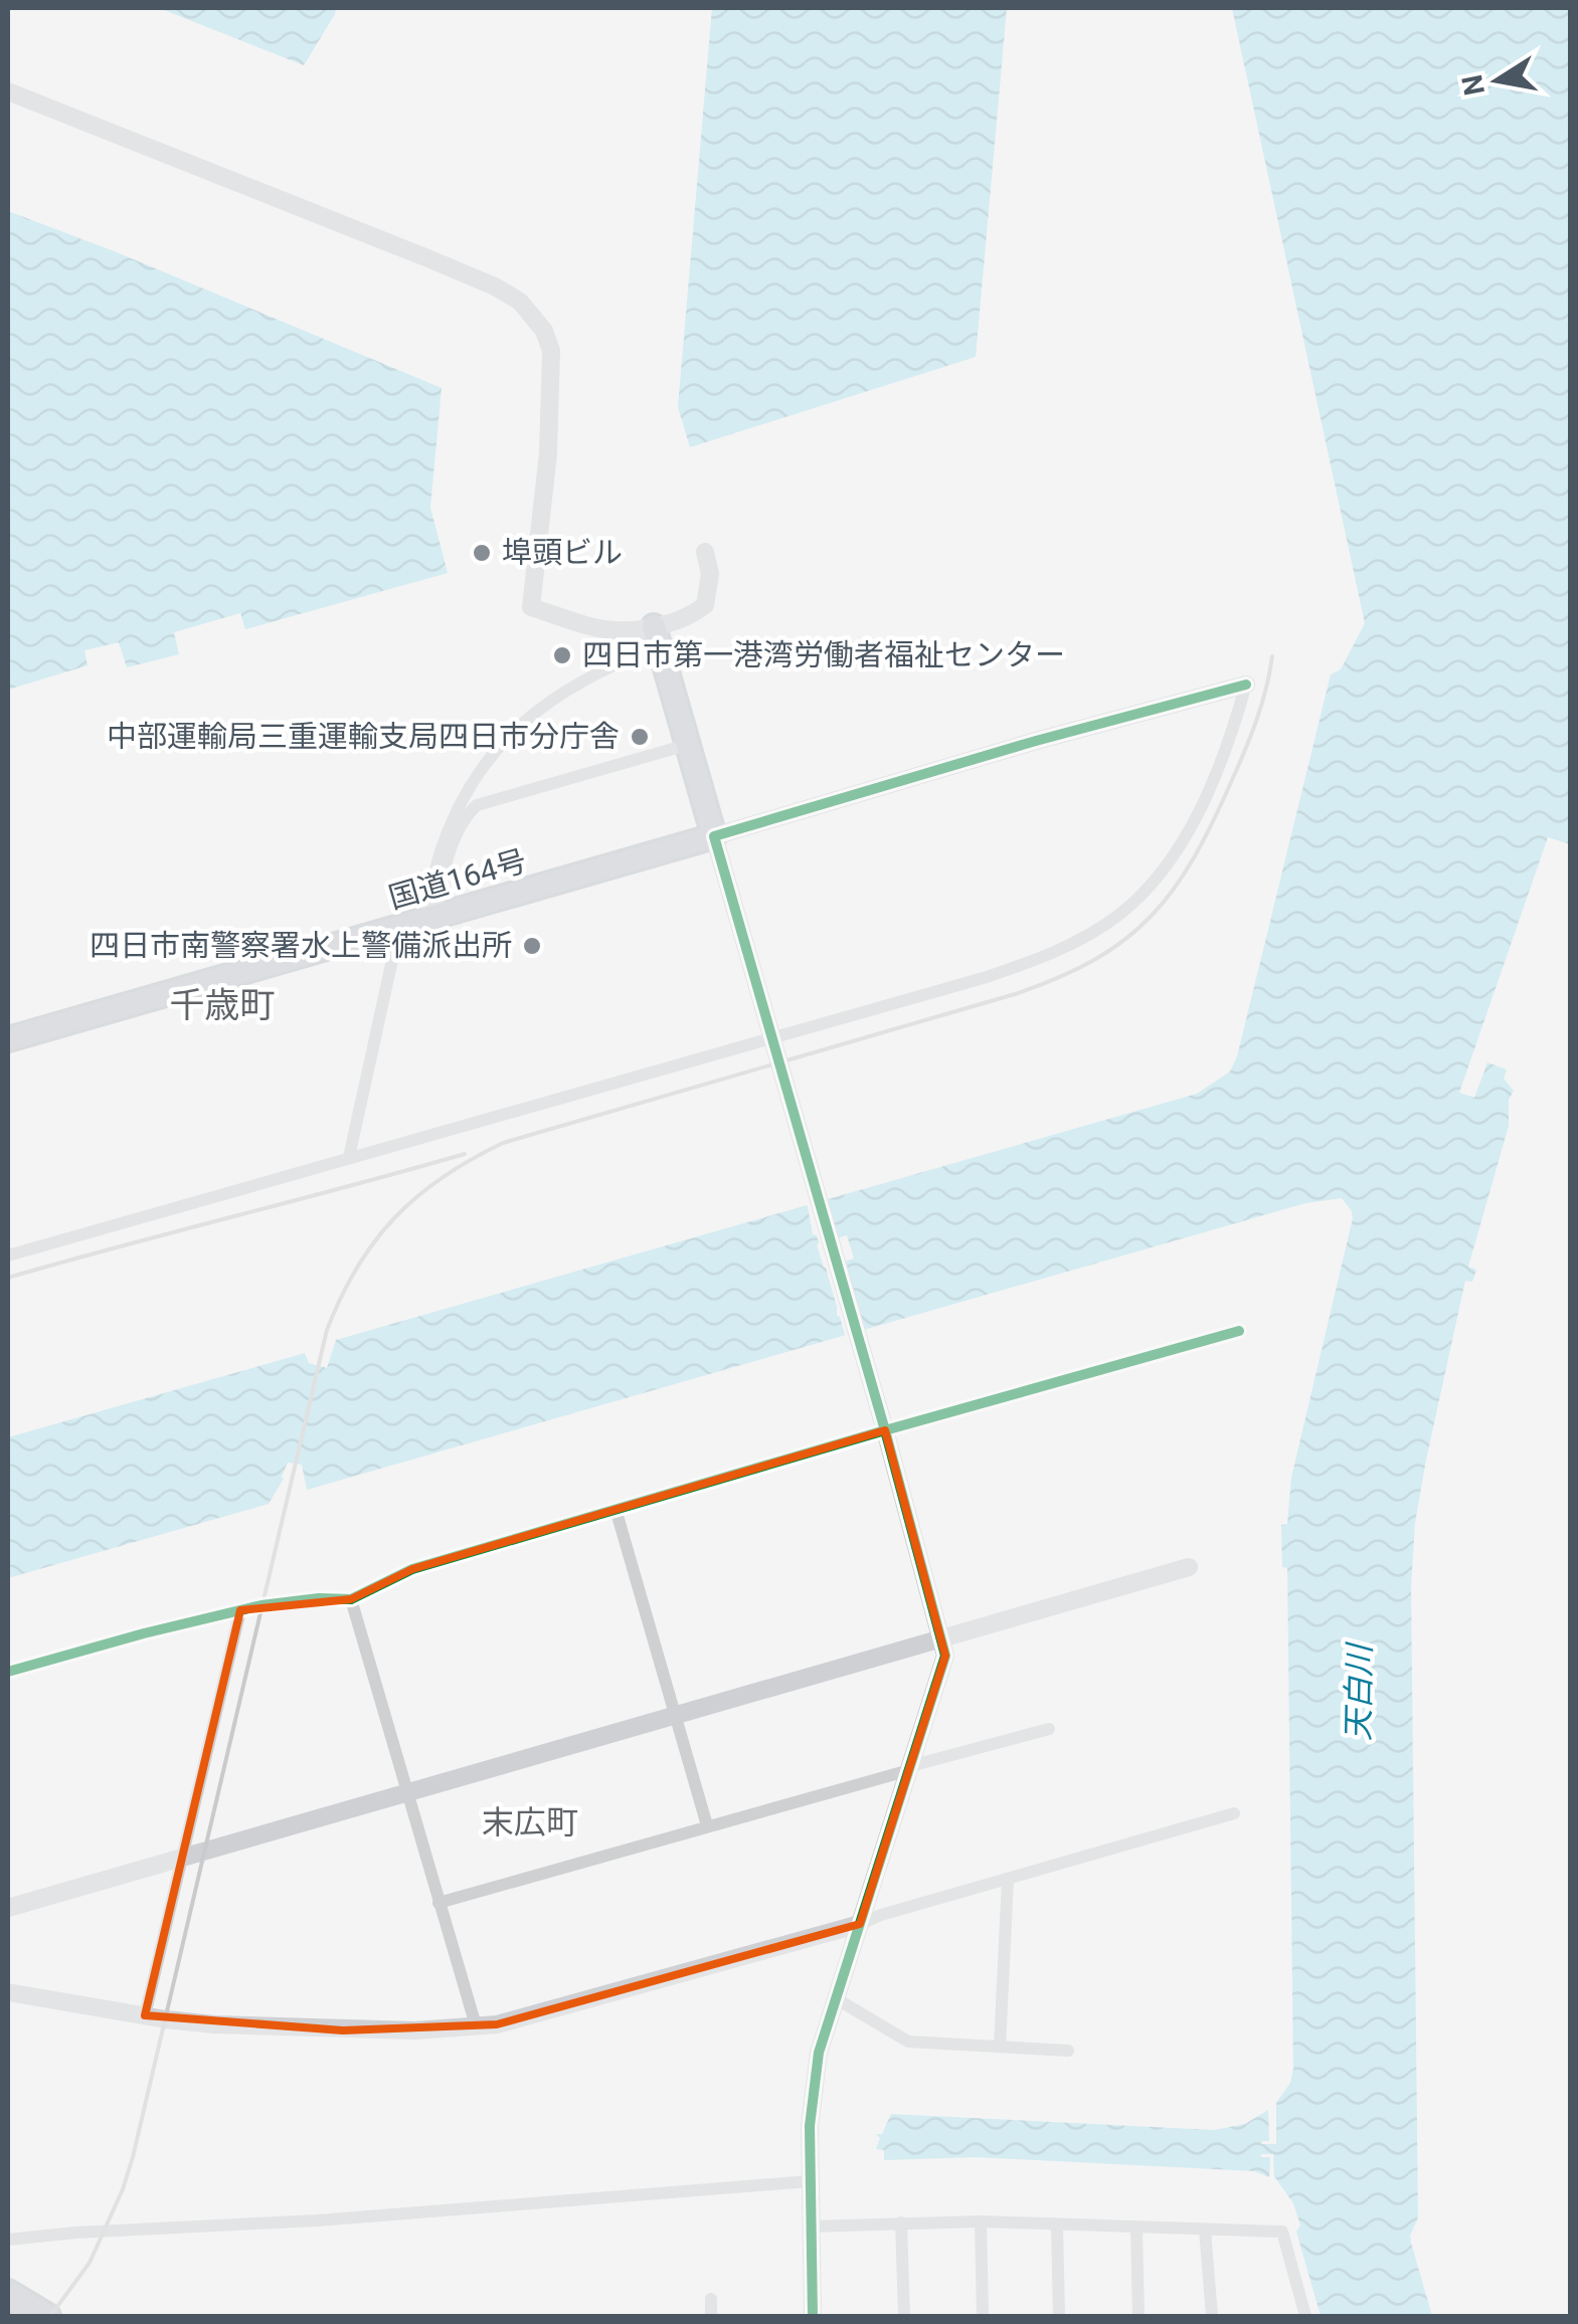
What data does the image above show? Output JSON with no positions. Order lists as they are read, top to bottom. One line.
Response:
{"streets":{"highway":["国道164号"]},"districts":["千歳町","末広町"],"water":["天白川"],"places":["埠頭ビル","四日市第一港湾労働者福祉センター","中部運輸局三重運輸支局四日市分庁舎","四日市南警察署水上警備派出所"],"north":"left"}
